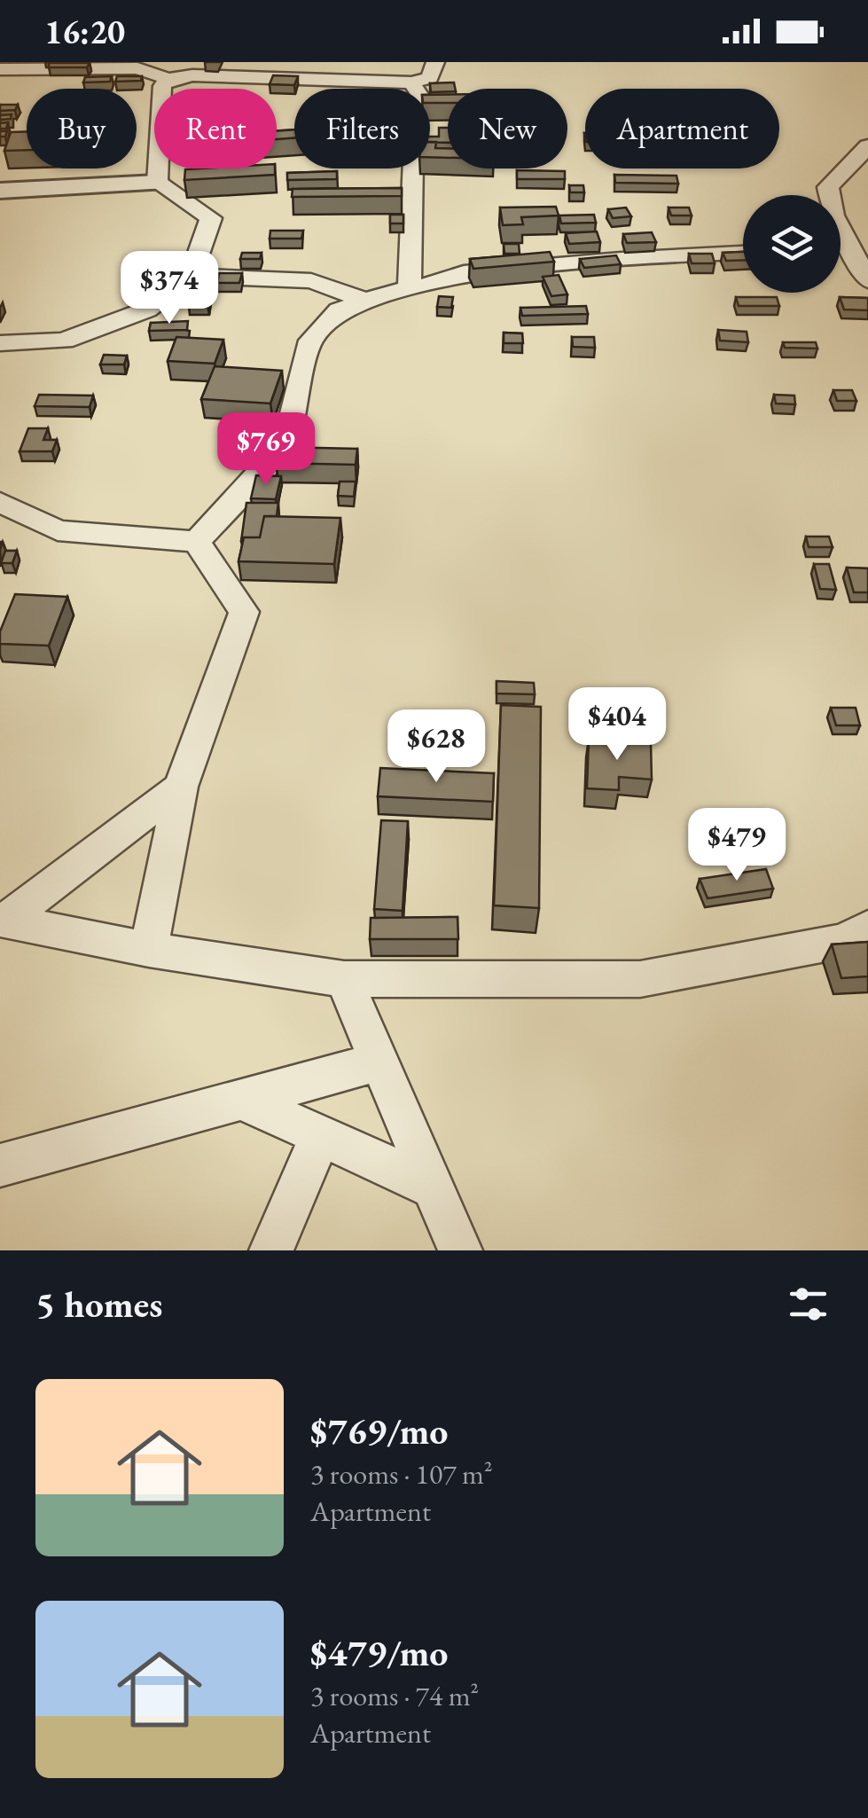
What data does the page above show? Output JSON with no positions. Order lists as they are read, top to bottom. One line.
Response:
{"page":{"status":"16:20","chip":["Buy","Rent","Filters","New","Apartment"],"price":["$374","$769","$404","$628","$479"],"heading":"5 homes","list":[{"name":"$769/mo","note":"3 rooms · 107 m² · Apartment"},{"name":"$479/mo","note":"3 rooms · 74 m² · Apartment"}]}}
